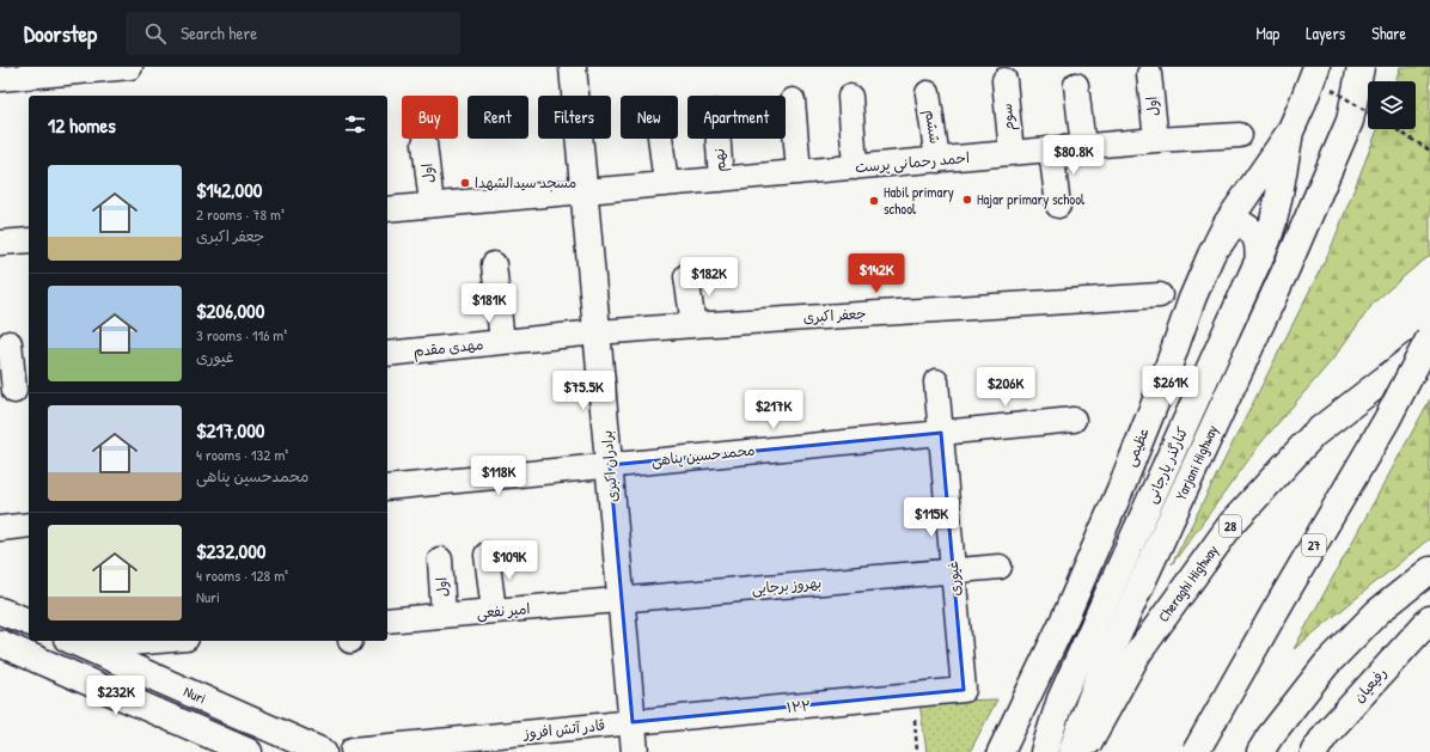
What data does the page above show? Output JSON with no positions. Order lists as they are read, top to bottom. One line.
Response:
{"streets":{"main road":["عظیمی","Yarjani Highway","کنارگذر یارجانی","برادران اکبری","28","27","Cheraghi Highway","رفیعیان","Nuri"],"street":["اول","سوم","ششم","نهم","احمد رحمانی پرست","جعفر اکبری","مهدی مقدم","محمدحسین پناهی","غیوری","بهروز برجایی","امیر نفعی","۱۲۲","قادر آتش افروز"]},"crossings":[["اول","احمد رحمانی پرست"],["اول","امیر نفعی"],["سوم","احمد رحمانی پرست"],["ششم","احمد رحمانی پرست"],["نهم","احمد رحمانی پرست"],["احمد رحمانی پرست","برادران اکبری"],["جعفر اکبری","مهدی مقدم"],["جعفر اکبری","برادران اکبری"],["مهدی مقدم","برادران اکبری"],["عظیمی","کنارگذر یارجانی"],["محمدحسین پناهی","برادران اکبری"],["محمدحسین پناهی","غیوری"],["برادران اکبری","بهروز برجایی"],["برادران اکبری","امیر نفعی"],["برادران اکبری","۱۲۲"],["برادران اکبری","قادر آتش افروز"],["غیوری","بهروز برجایی"],["غیوری","۱۲۲"],["بهروز برجایی","امیر نفعی"],["۱۲۲","قادر آتش افروز"]],"places":["مسجد سیدالشهدا","Hajar primary school","Habil primary school"],"page":{"header":"Doorstep","search":"Search here","nav":["Map","Layers","Share"],"chip":["Buy","Rent","Filters","New","Apartment"],"heading":"12 homes","price":["$80.8K","$142K","$182K","$181K","$261K","$206K","$75.5K","$217K","$118K","$115K","$109K","$232K"],"list":[{"name":"$142,000","note":"2 rooms · 78 m² · جعفر اکبری"},{"name":"$206,000","note":"3 rooms · 116 m² · غیوری"},{"name":"$217,000","note":"4 rooms · 132 m² · محمدحسین پناهی"},{"name":"$232,000","note":"4 rooms · 128 m² · Nuri"}]}}
